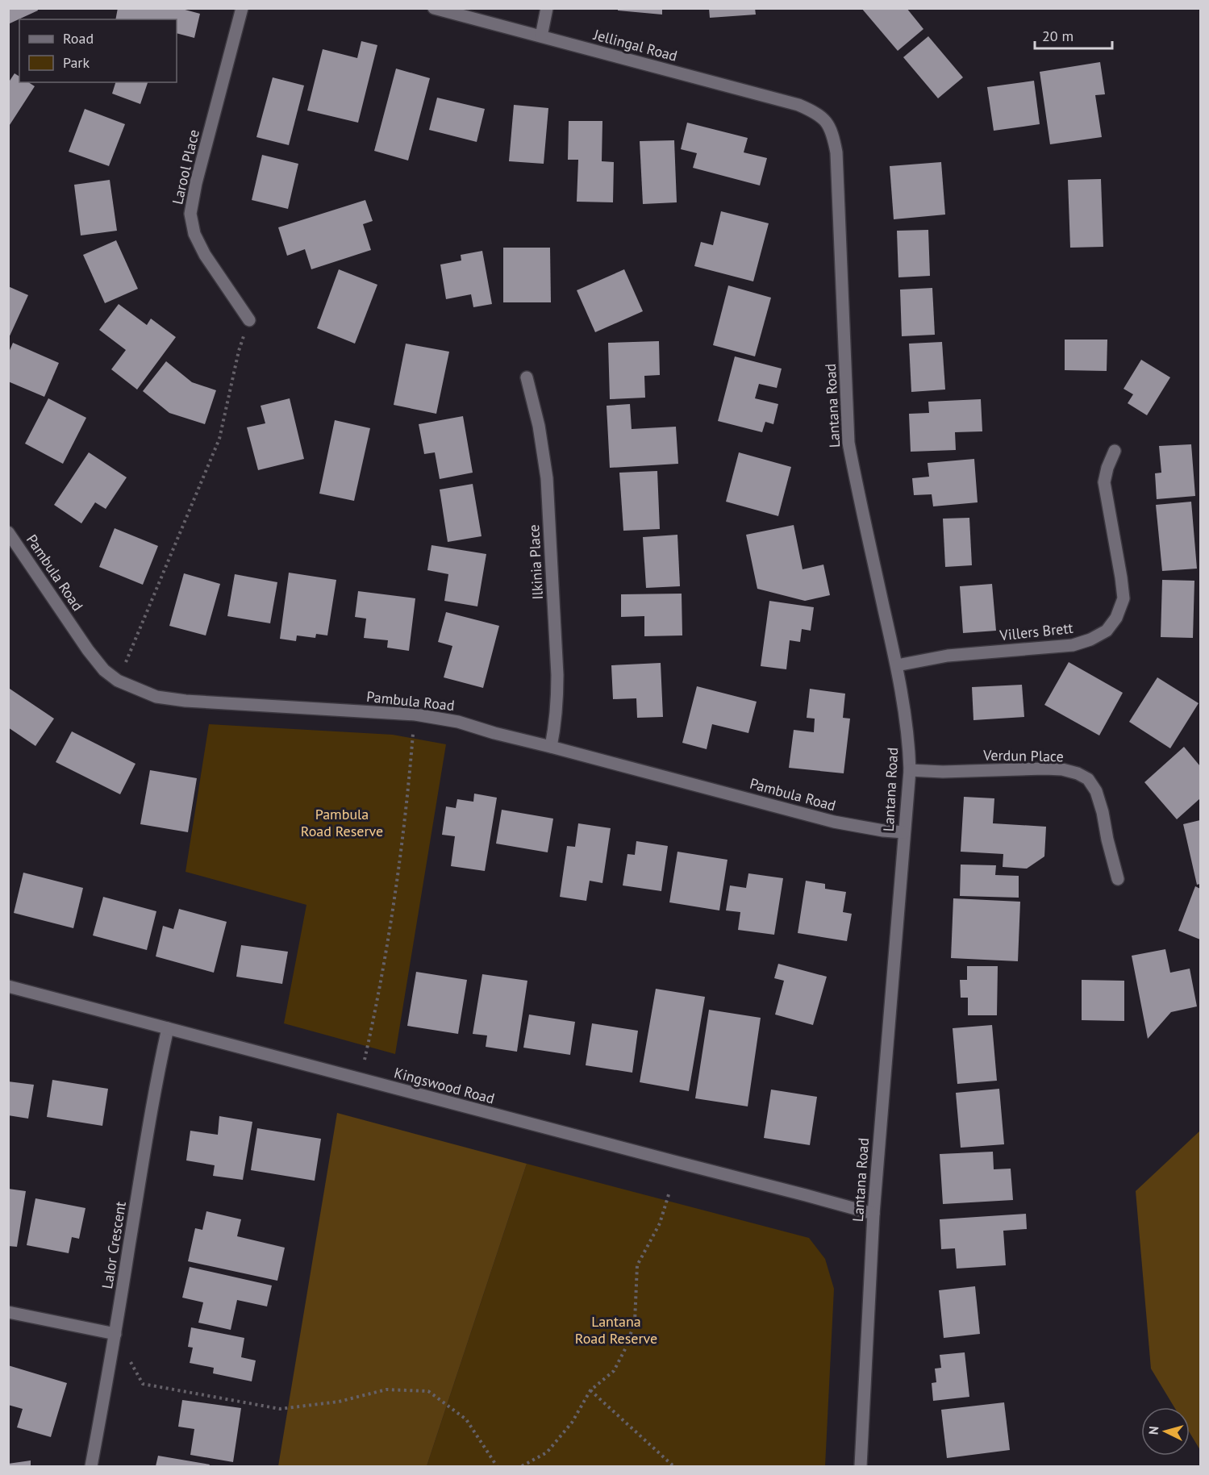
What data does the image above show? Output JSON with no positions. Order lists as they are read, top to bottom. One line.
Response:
{"streets":{"street":["Jellingal Road","Larool Place","Lantana Road","Ilkinia Place","Pambula Road","Villers Brett","Verdun Place","Kingswood Road","Lalor Crescent"]},"crossings":[["Jellingal Road","Lantana Road"],["Lantana Road","Pambula Road"],["Lantana Road","Villers Brett"],["Lantana Road","Verdun Place"],["Lantana Road","Kingswood Road"],["Ilkinia Place","Pambula Road"],["Kingswood Road","Lalor Crescent"]],"parks":["Pambula Road Reserve","Lantana Road Reserve"],"legend":["Road","Park"],"scale_bar":"20 m","north":"left"}
